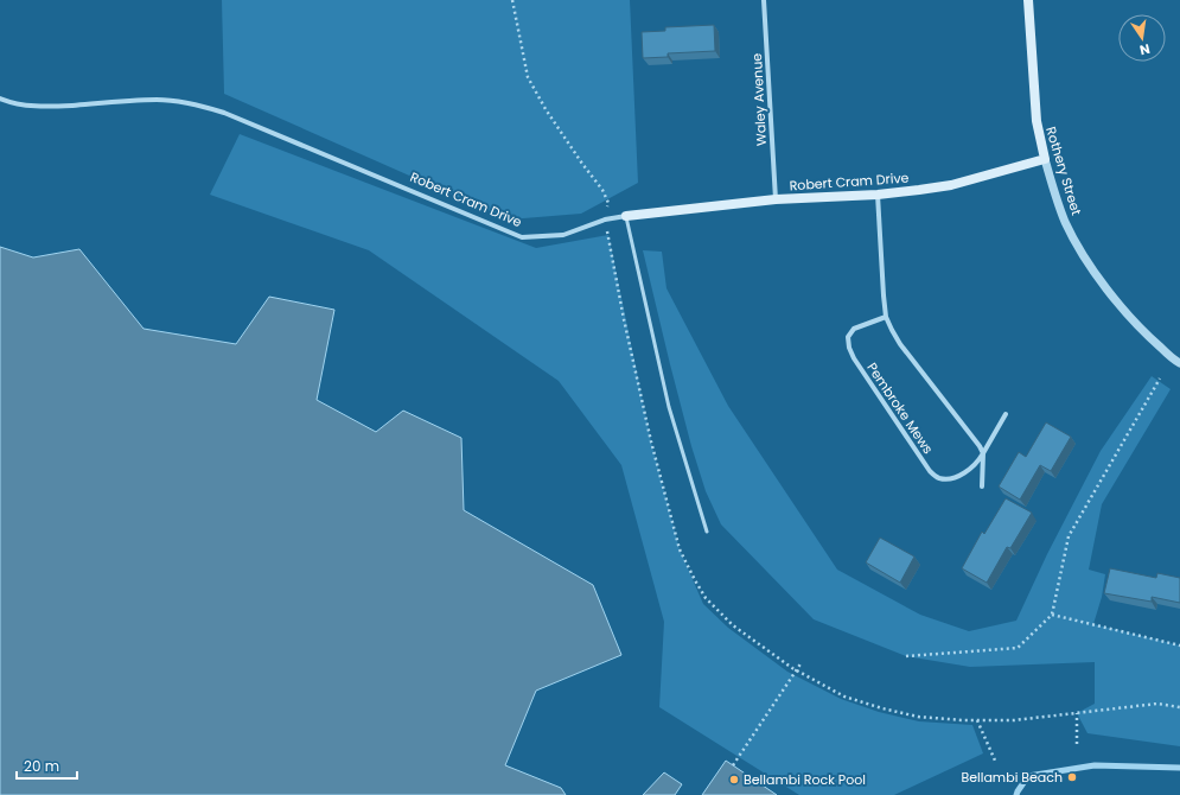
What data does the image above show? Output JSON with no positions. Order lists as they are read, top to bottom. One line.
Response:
{"streets":{"main road":["Rothery Street","Robert Cram Drive"],"street":["Waley Avenue","Pembroke Mews"]},"crossings":[["Waley Avenue","Robert Cram Drive"],["Rothery Street","Robert Cram Drive"]],"places":["Bellambi Beach","Bellambi Rock Pool"],"scale_bar":"20 m","north":"bottom"}
